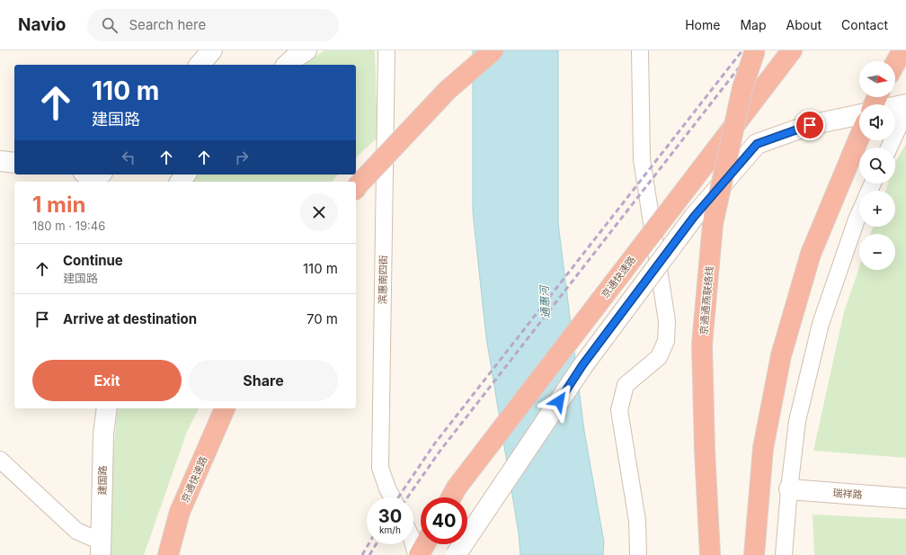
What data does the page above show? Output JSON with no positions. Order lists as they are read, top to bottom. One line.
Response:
{"streets":{"highway":["京通快速路","京通通燕联络线"],"street":["滨惠南四街","建国路","瑞祥路"]},"water":["通惠河"],"north":"right","page":{"header":"Navio","search":"Search here","nav":["Home","Map","About","Contact"],"map_buttons":["+","−"],"turn":["110 m","建国路"],"heading":["1 min","180 m · 19:46"],"list":[{"name":"Continue","note":"建国路","value":"110 m"},{"name":"Arrive at destination","value":"70 m"}],"buttons":["Exit","Share"],"speed":"30 km/h","limit":"40"}}
